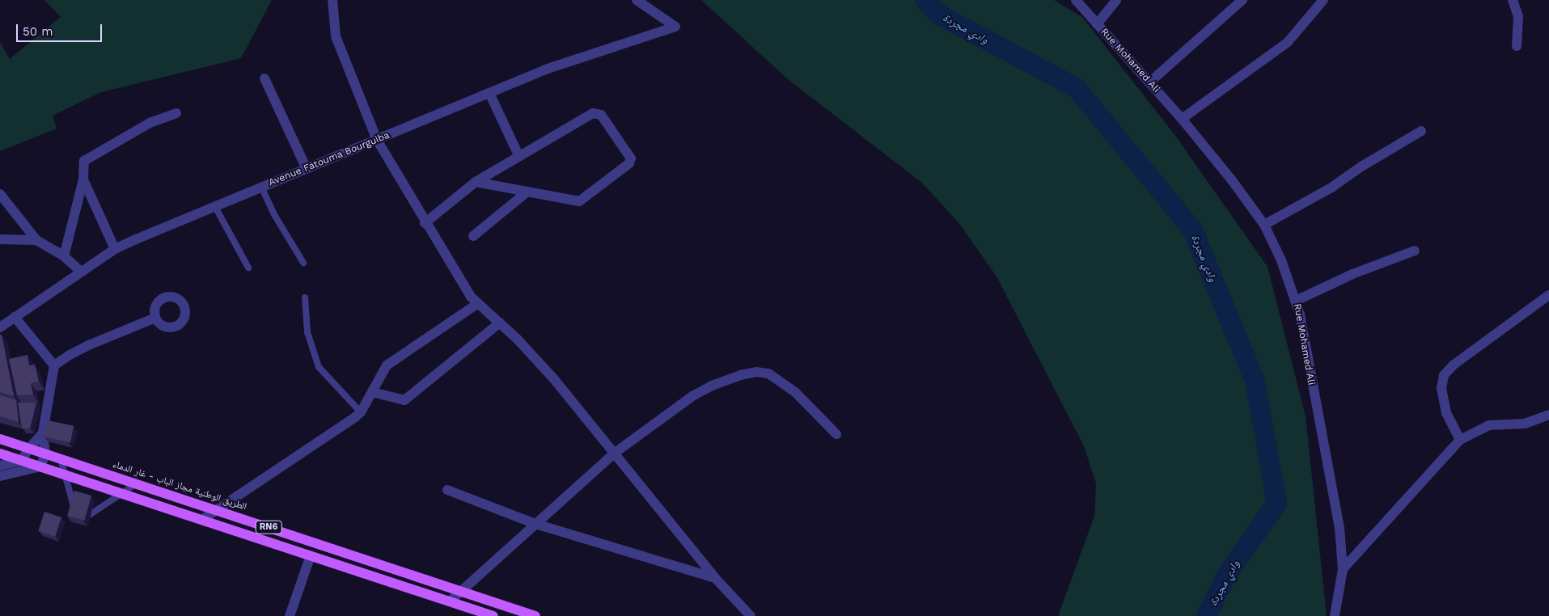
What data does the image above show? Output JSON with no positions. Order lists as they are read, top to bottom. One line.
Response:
{"streets":{"main road":["الطريق الوطنية مجاز الباب - غار الدماء","RN6"],"street":["Rue Mohamed Ali","Avenue Fatouma Bourguiba"]},"water":["وادي مجردة"],"scale_bar":"50 m"}
